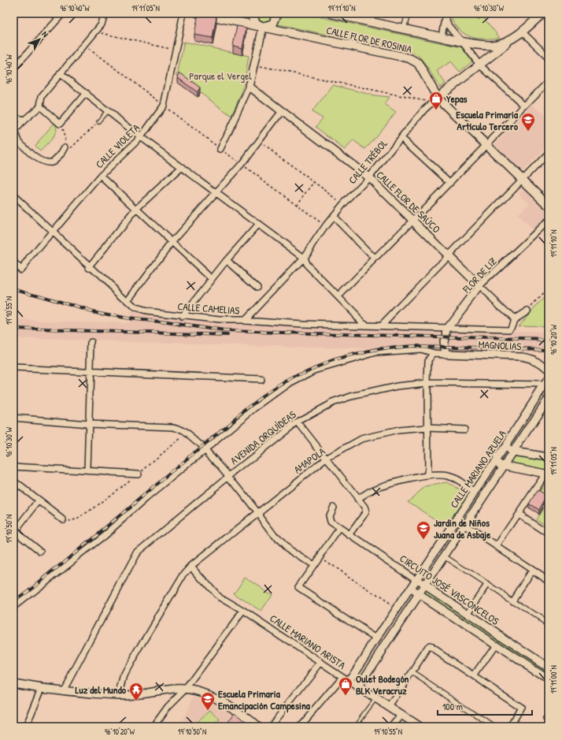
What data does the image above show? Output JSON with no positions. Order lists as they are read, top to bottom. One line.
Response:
{"streets":{"main road":["CALLE FLOR DE ROSINIA","CALLE TRÉBOL"],"street":["CALLE VIOLETA","CALLE FLOR DE SAÚCO","FLOR DE LIZ","CALLE CAMELIAS","MAGNOLIAS","AVENIDA ORQUÍDEAS","AMAPOLA","CALLE MARIANO AZUELA","CIRCUITO JOSÉ VASCONCELOS","CALLE MARIANO ARISTA"]},"crossings":[["CALLE FLOR DE ROSINIA","CALLE TRÉBOL"],["CALLE VIOLETA","CALLE CAMELIAS"],["CALLE TRÉBOL","CALLE FLOR DE SAÚCO"],["CALLE TRÉBOL","CALLE CAMELIAS"],["CALLE FLOR DE SAÚCO","FLOR DE LIZ"],["CALLE FLOR DE SAÚCO","CALLE CAMELIAS"],["FLOR DE LIZ","CALLE CAMELIAS"],["FLOR DE LIZ","MAGNOLIAS"],["AVENIDA ORQUÍDEAS","CALLE MARIANO AZUELA"],["AMAPOLA","CALLE MARIANO ARISTA"],["CALLE MARIANO AZUELA","CIRCUITO JOSÉ VASCONCELOS"],["CALLE MARIANO AZUELA","CALLE MARIANO ARISTA"]],"parks":["Parque el Vergel"],"places":{"shop":["Yepas","Oulet Bodegón BLK Veracruz"],"school or university":["Escuela Primaria Artículo Tercero","Jardin de Niños Juana de Asbaje","Escuela Primaria Emancipación Campesina"],"temple":["Luz del Mundo"]},"scale_bar":"100 m","north":"top right","coordinates":["96°10'40\"W","19°11'05\"N","19°11'10\"N","96°10'30\"W","19°10'55\"N","96°10'20\"W","19°10'50\"N","19°11'00\"N"]}
